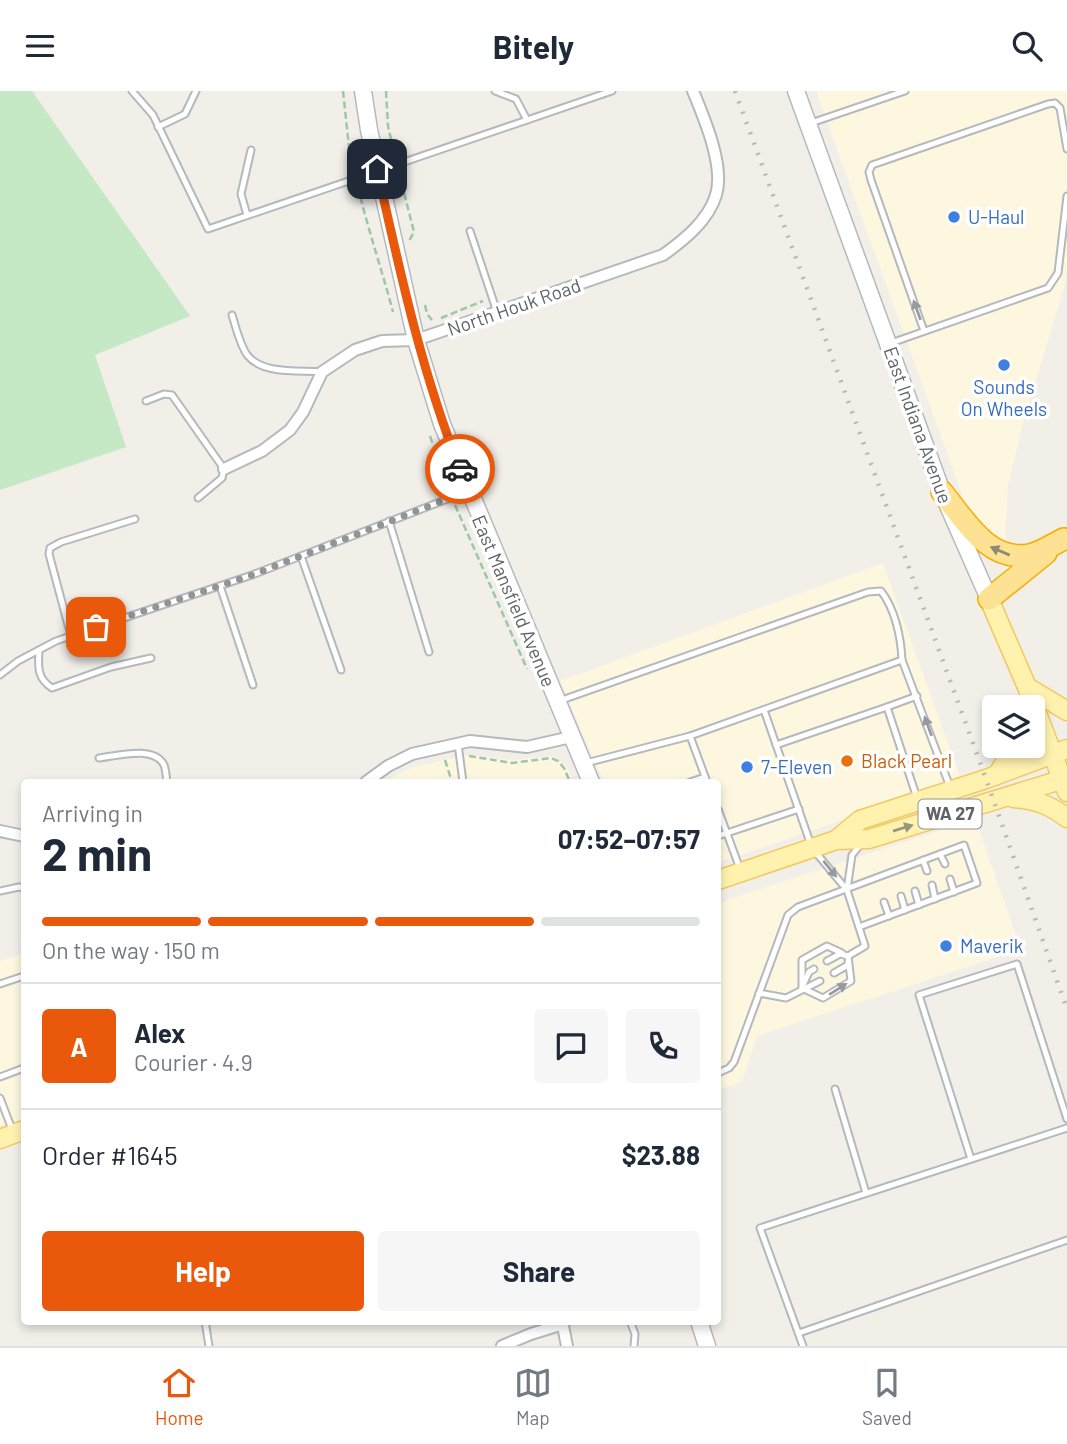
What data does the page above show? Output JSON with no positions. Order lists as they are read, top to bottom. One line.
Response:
{"streets":{"main road":["East Indiana Avenue","WA 27"],"street":["North Houk Road","East Mansfield Avenue"]},"crossings":[["North Houk Road","East Mansfield Avenue"],["East Indiana Avenue","WA 27"]],"places":["U-Haul","Sounds On Wheels","Black Pearl","7-Eleven","Maverik"],"page":{"header":"Bitely","heading":["2 min","Arriving in","07:52–07:57"],"panel":["Alex","Courier · 4.9","Order #1645","$23.88"],"bar":"On the way · 150 m","round":"A","buttons":["Help","Share"],"tabs":["Home","Map","Saved"]}}
